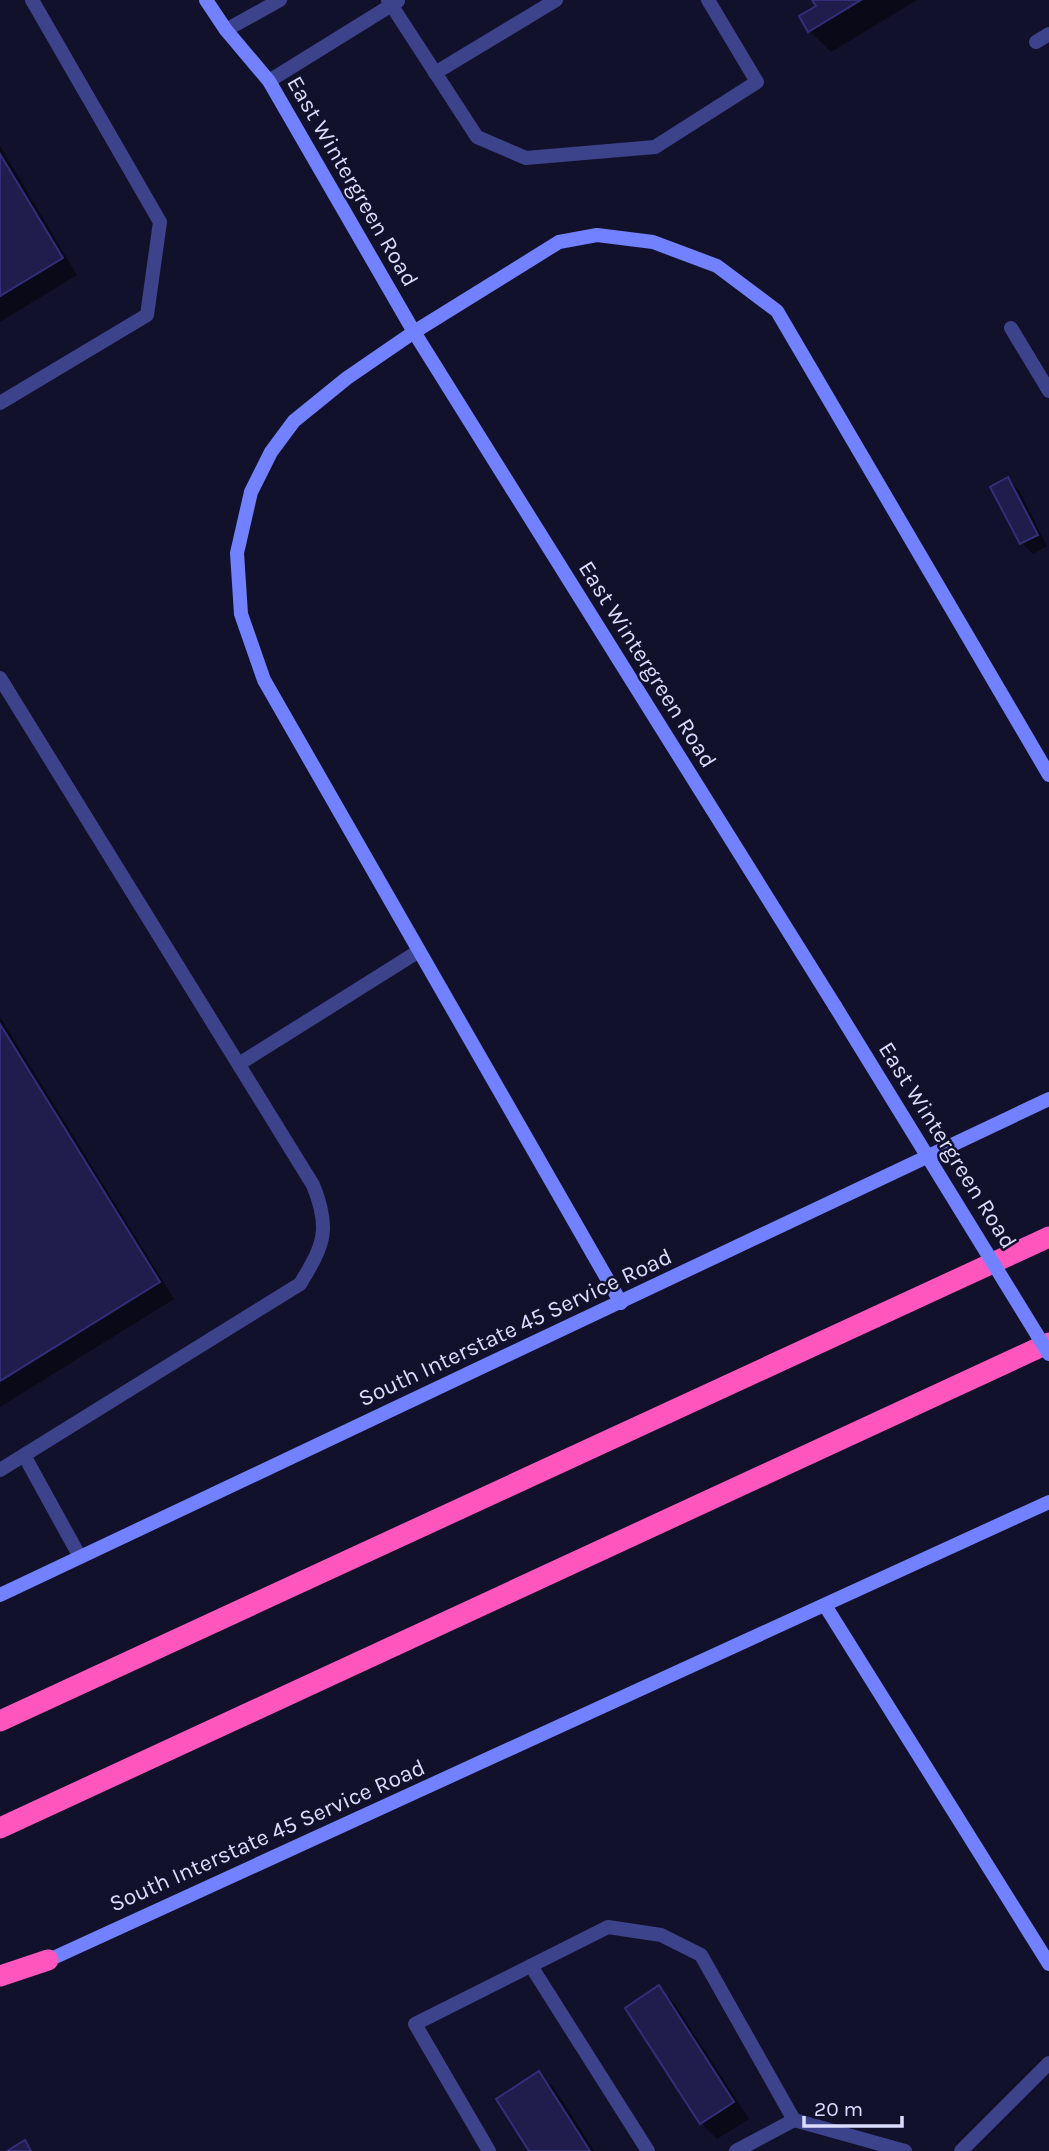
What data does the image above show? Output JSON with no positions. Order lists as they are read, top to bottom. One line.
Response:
{"streets":{"main road":["East Wintergreen Road","South Interstate 45 Service Road"]},"scale_bar":"20 m"}
